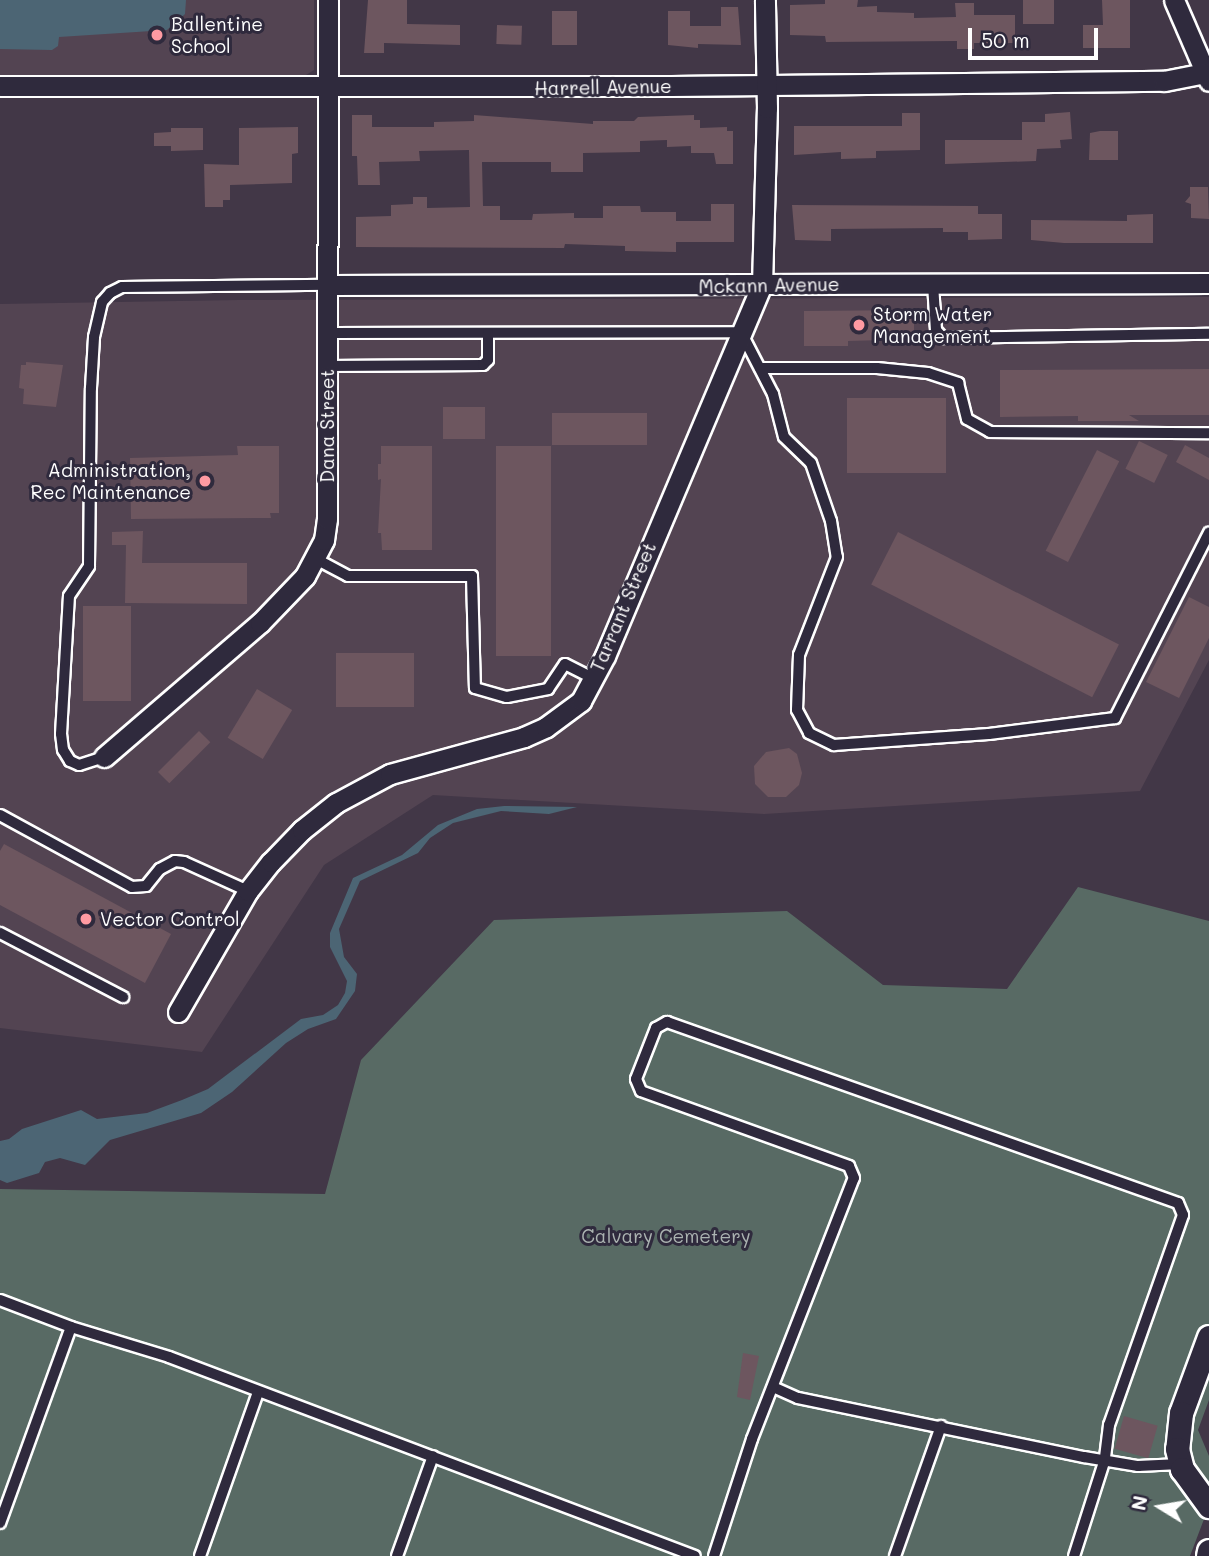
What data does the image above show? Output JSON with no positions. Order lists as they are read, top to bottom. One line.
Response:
{"streets":{"street":["Harrell Avenue","Mckann Avenue","Dana Street","Tarrant Street"]},"crossings":[["Harrell Avenue","Dana Street"],["Harrell Avenue","Tarrant Street"],["Mckann Avenue","Dana Street"],["Mckann Avenue","Tarrant Street"]],"parks":["Calvary Cemetery"],"places":["Ballentine School","Storm Water Management","Administration, Rec Maintenance","Vector Control"],"scale_bar":"50 m","north":"left"}
